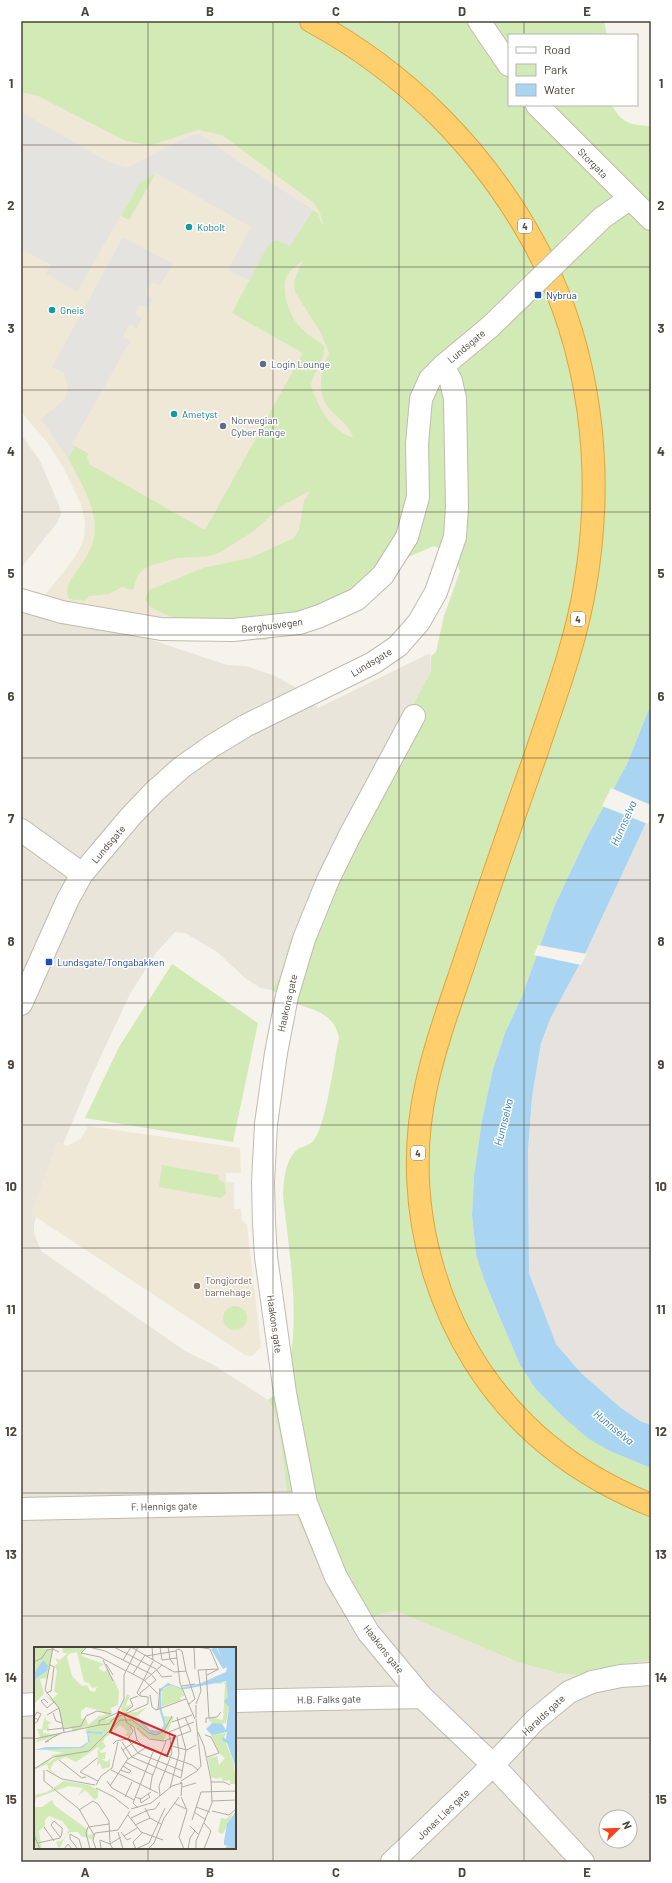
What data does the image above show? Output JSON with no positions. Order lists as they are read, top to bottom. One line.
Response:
{"streets":{"highway":["4"],"street":["Storgata","Lundsgate","Berghusvegen","Haakons gate","F. Hennigs gate","H.B. Falks gate","Haralds gate","Jonas Lies gate"]},"crossings":[["Storgata","Lundsgate"],["Lundsgate","Berghusvegen"],["Haakons gate","F. Hennigs gate"],["Haakons gate","H.B. Falks gate"],["Haakons gate","Haralds gate"],["Haakons gate","Jonas Lies gate"],["Haralds gate","Jonas Lies gate"]],"water":["Hunnselva"],"places":{"other":["Kobolt","Gneis","Login Lounge","Ametyst","Norwegian Cyber Range","Tongjordet barnehage"],"transit":["Nybrua","Lundsgate/Tongabakken"]},"legend":["Road","Park","Water"],"north":"top right","grid":{"columns":["A","B","C","D","E"],"rows":["1","2","3","4","5","6","7","8","9","10","11","12","13","14","15"]}}
